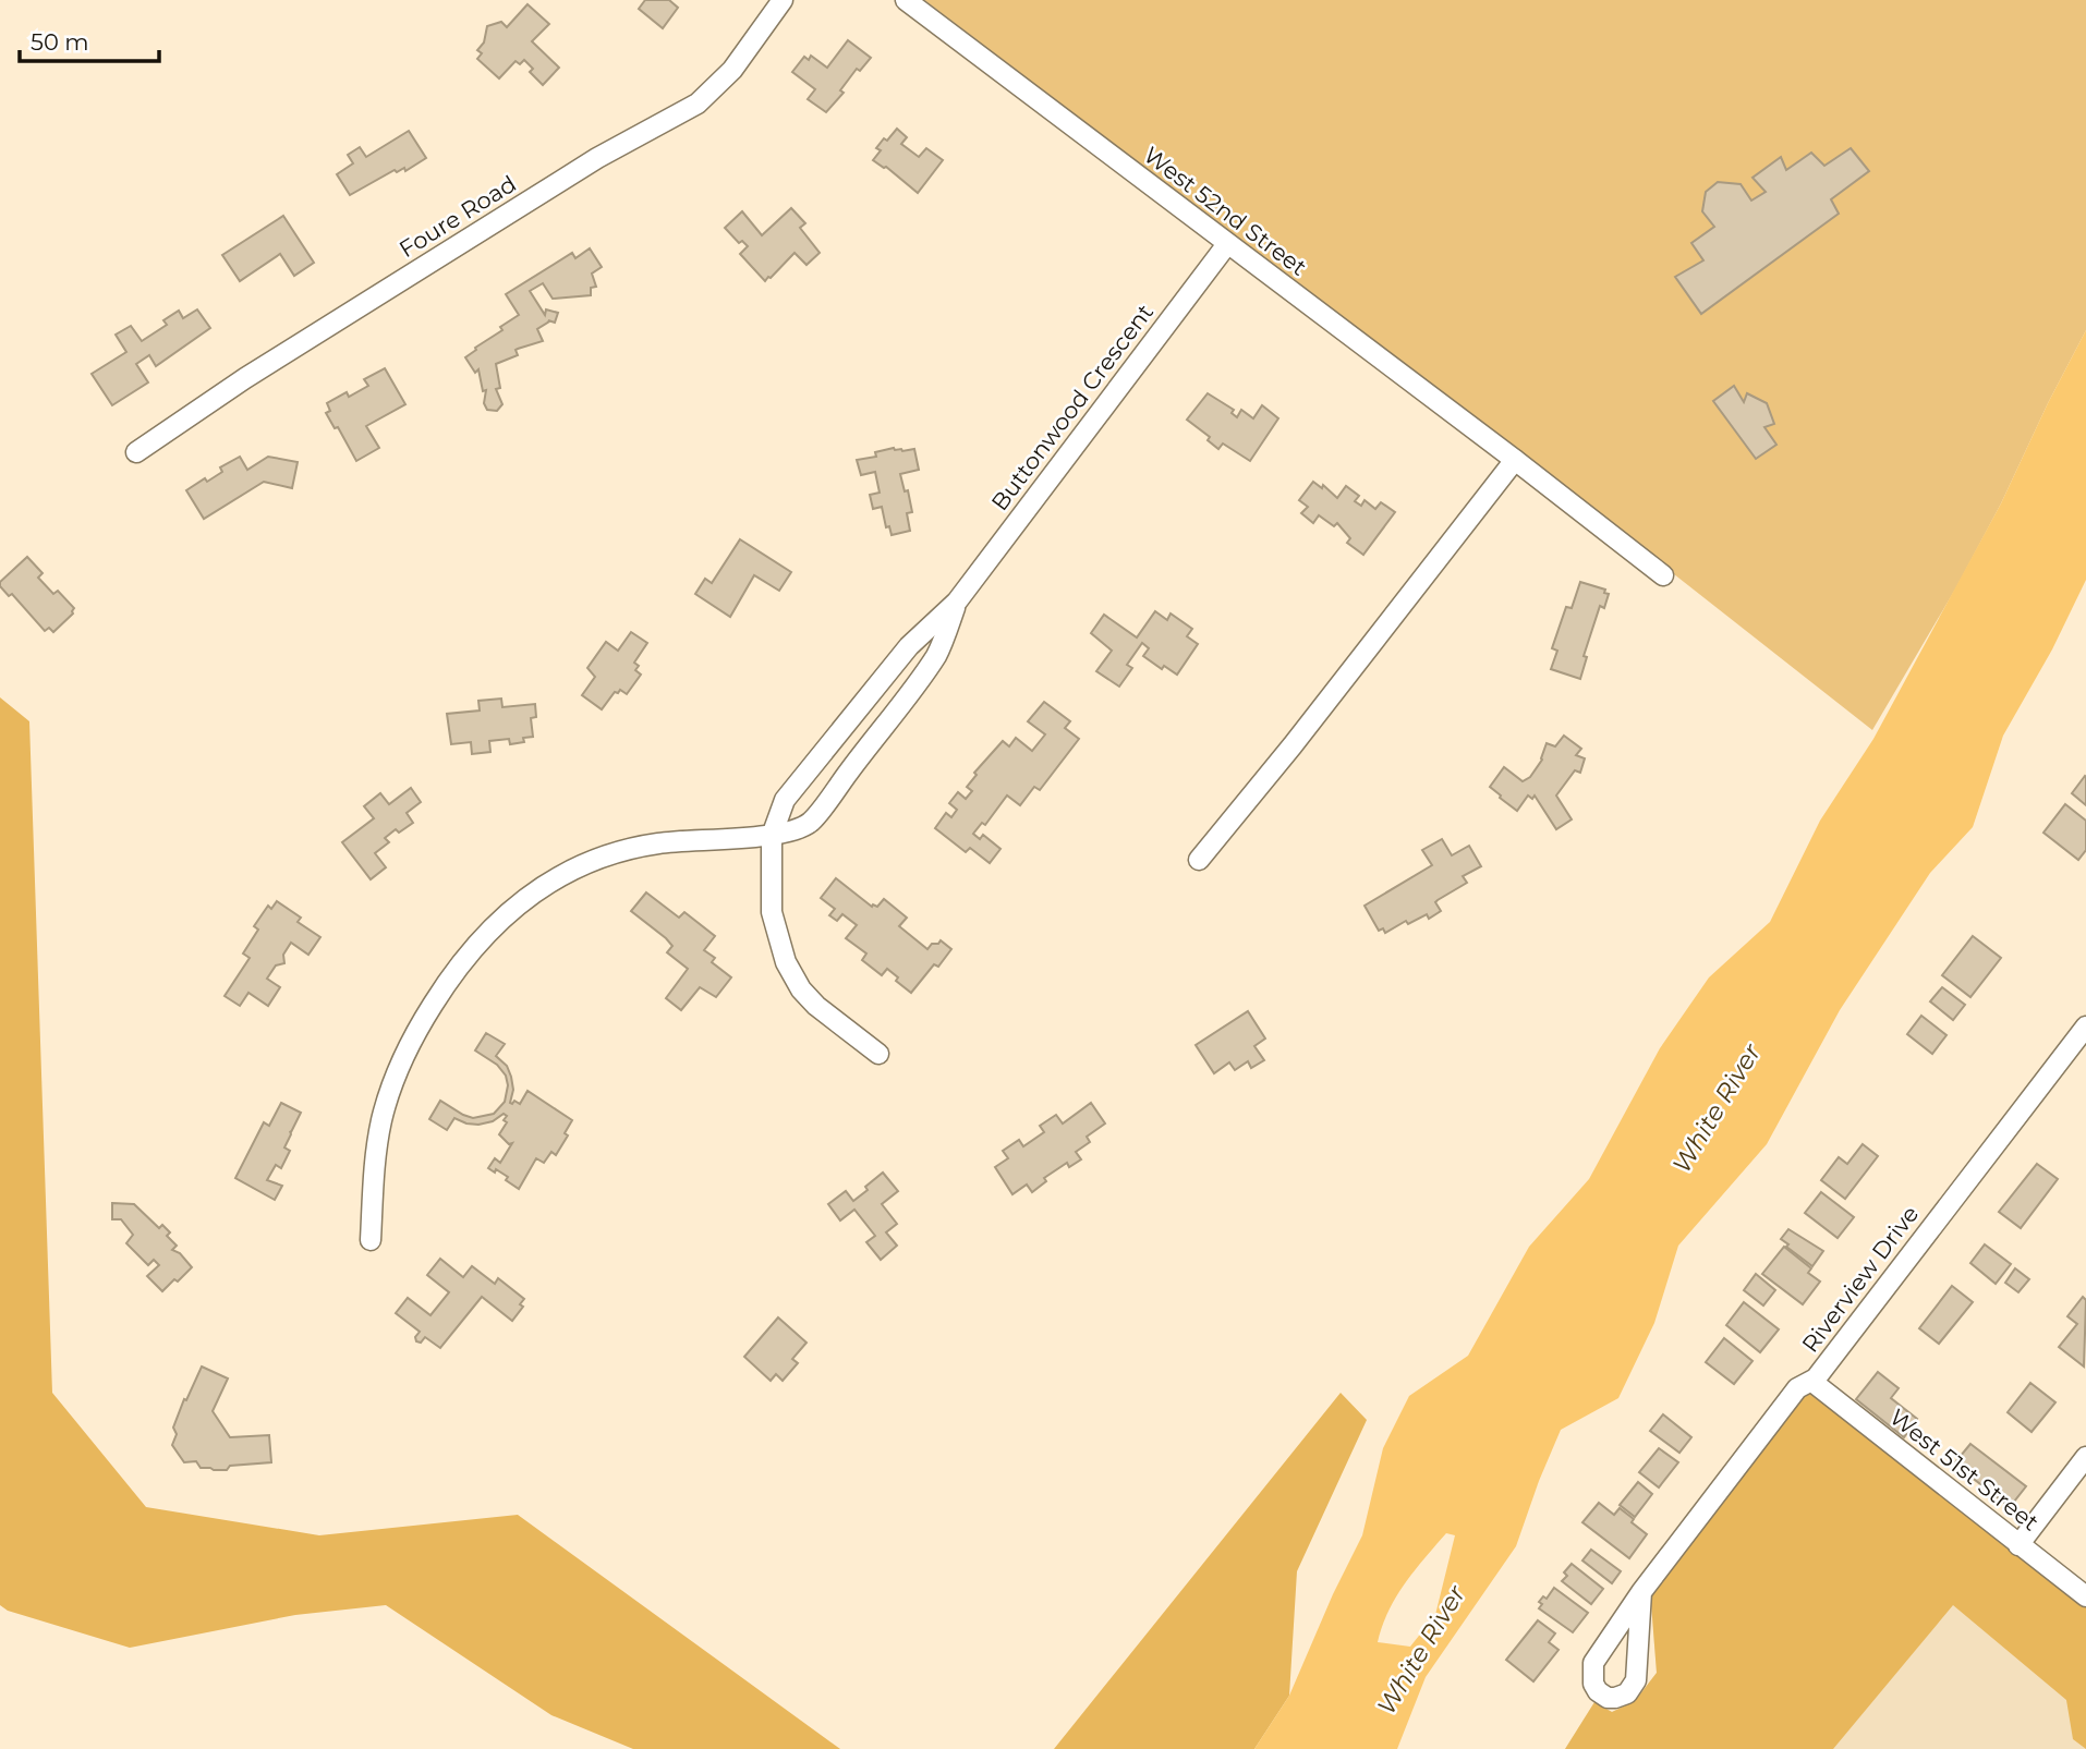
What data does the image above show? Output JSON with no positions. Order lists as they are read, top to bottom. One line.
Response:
{"streets":{"street":["West 52nd Street","Foure Road","Buttonwood Crescent","Riverview Drive","West 51st Street"]},"crossings":[["West 52nd Street","Buttonwood Crescent"],["Riverview Drive","West 51st Street"]],"water":["White River"],"scale_bar":"50 m"}
